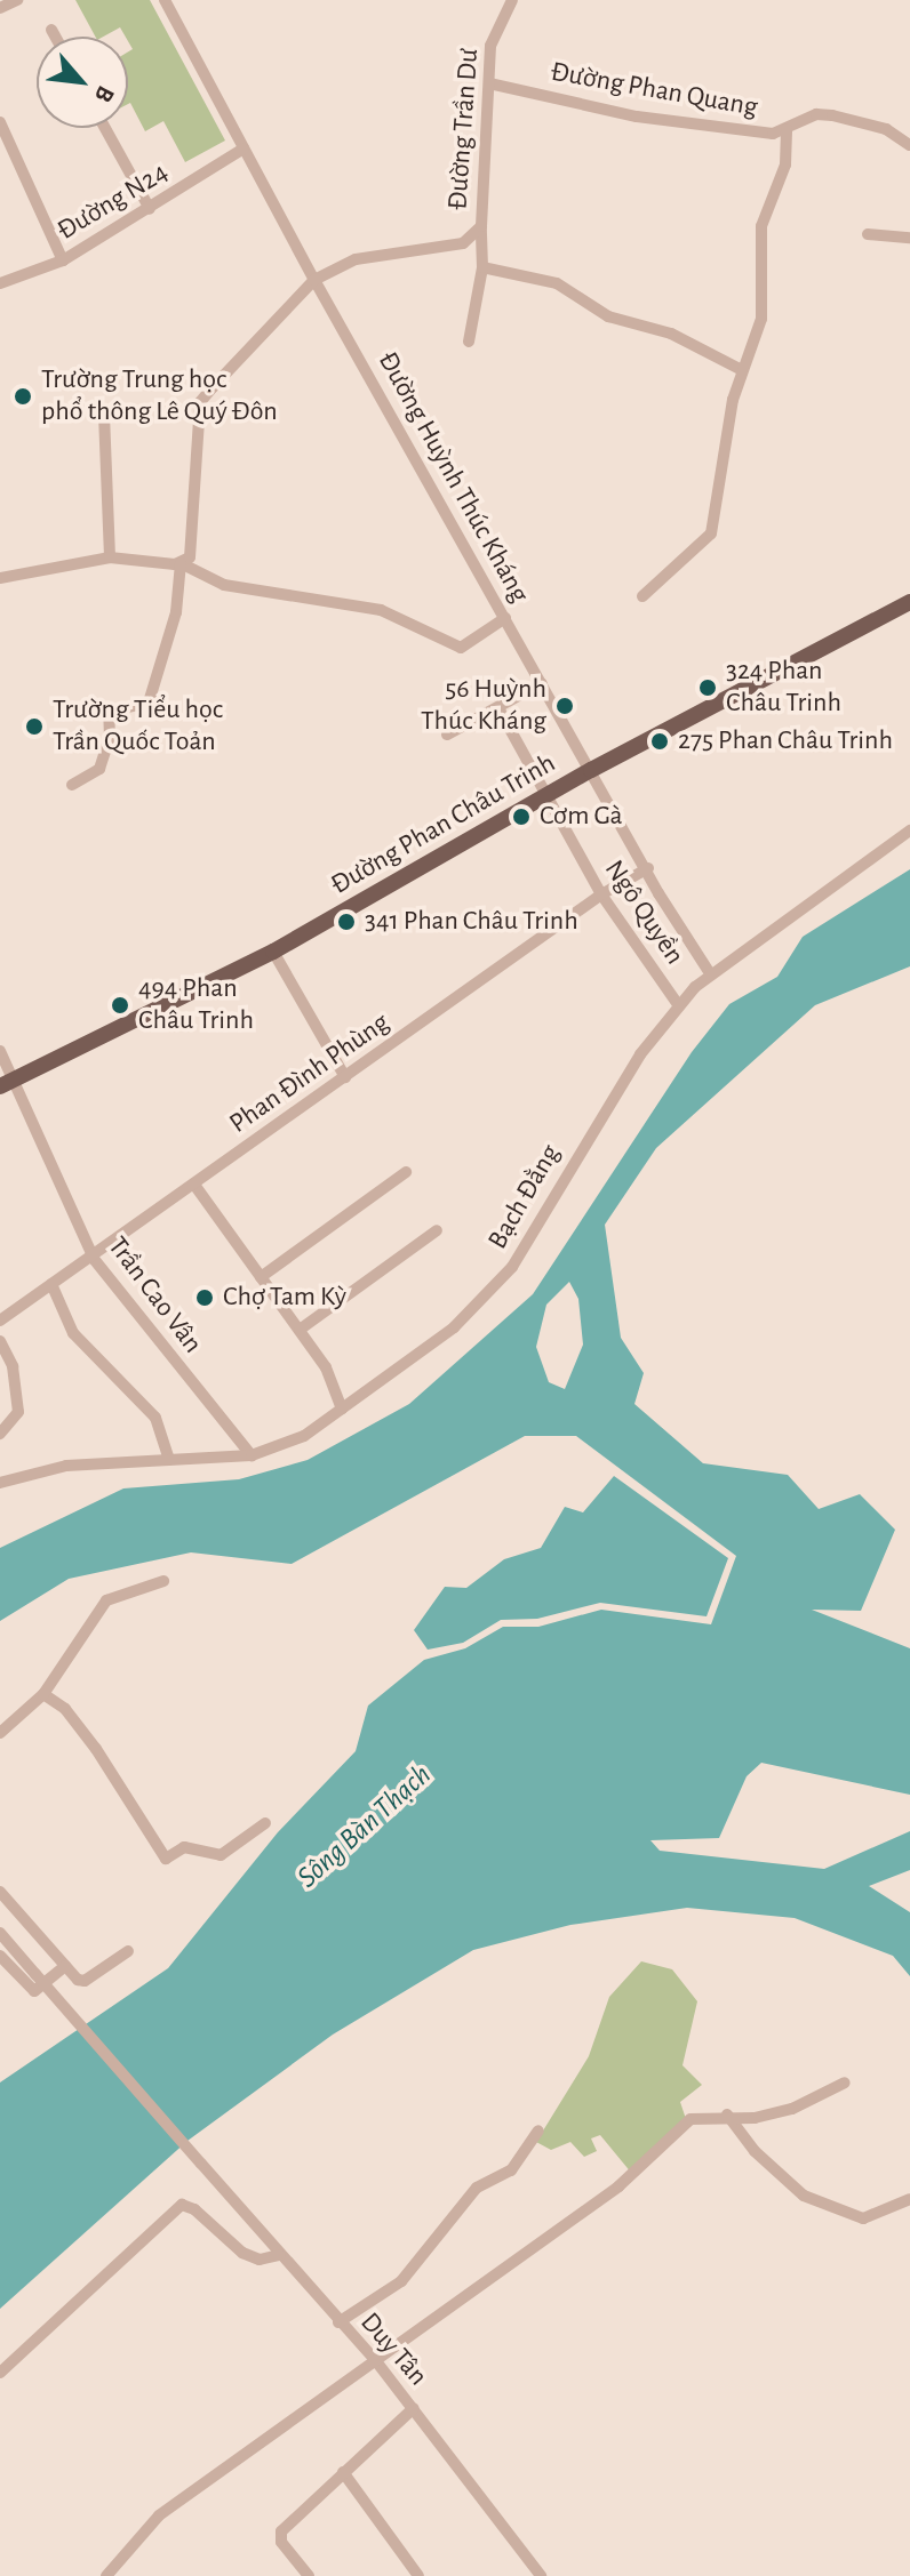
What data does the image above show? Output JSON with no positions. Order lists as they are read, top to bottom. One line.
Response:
{"streets":{"main road":["Đường Phan Châu Trinh"],"street":["Đường Phan Quang","Đường Trần Dư","Đường N24","Đường Huỳnh Thúc Kháng","Ngô Quyền","Phan Đình Phùng","Bạch Đằng","Trần Cao Vân","Duy Tân"]},"crossings":[["Đường Phan Quang","Đường Trần Dư"],["Đường Trần Dư","Đường Huỳnh Thúc Kháng"],["Đường N24","Đường Huỳnh Thúc Kháng"],["Đường Huỳnh Thúc Kháng","Đường Phan Châu Trinh"],["Đường Huỳnh Thúc Kháng","Phan Đình Phùng"],["Đường Huỳnh Thúc Kháng","Bạch Đằng"],["Đường Phan Châu Trinh","Ngô Quyền"],["Đường Phan Châu Trinh","Trần Cao Vân"],["Ngô Quyền","Phan Đình Phùng"],["Ngô Quyền","Bạch Đằng"],["Phan Đình Phùng","Trần Cao Vân"],["Bạch Đằng","Trần Cao Vân"]],"water":["Sông Bàn Thạch"],"places":["Trường Trung học phổ thông Lê Quý Đôn","324 Phan Châu Trinh","56 Huỳnh Thúc Kháng","Trường Tiểu học Trần Quốc Toản","275 Phan Châu Trinh","Cơm Gà","341 Phan Châu Trinh","494 Phan Châu Trinh","Chợ Tam Kỳ"],"north":"bottom right"}
